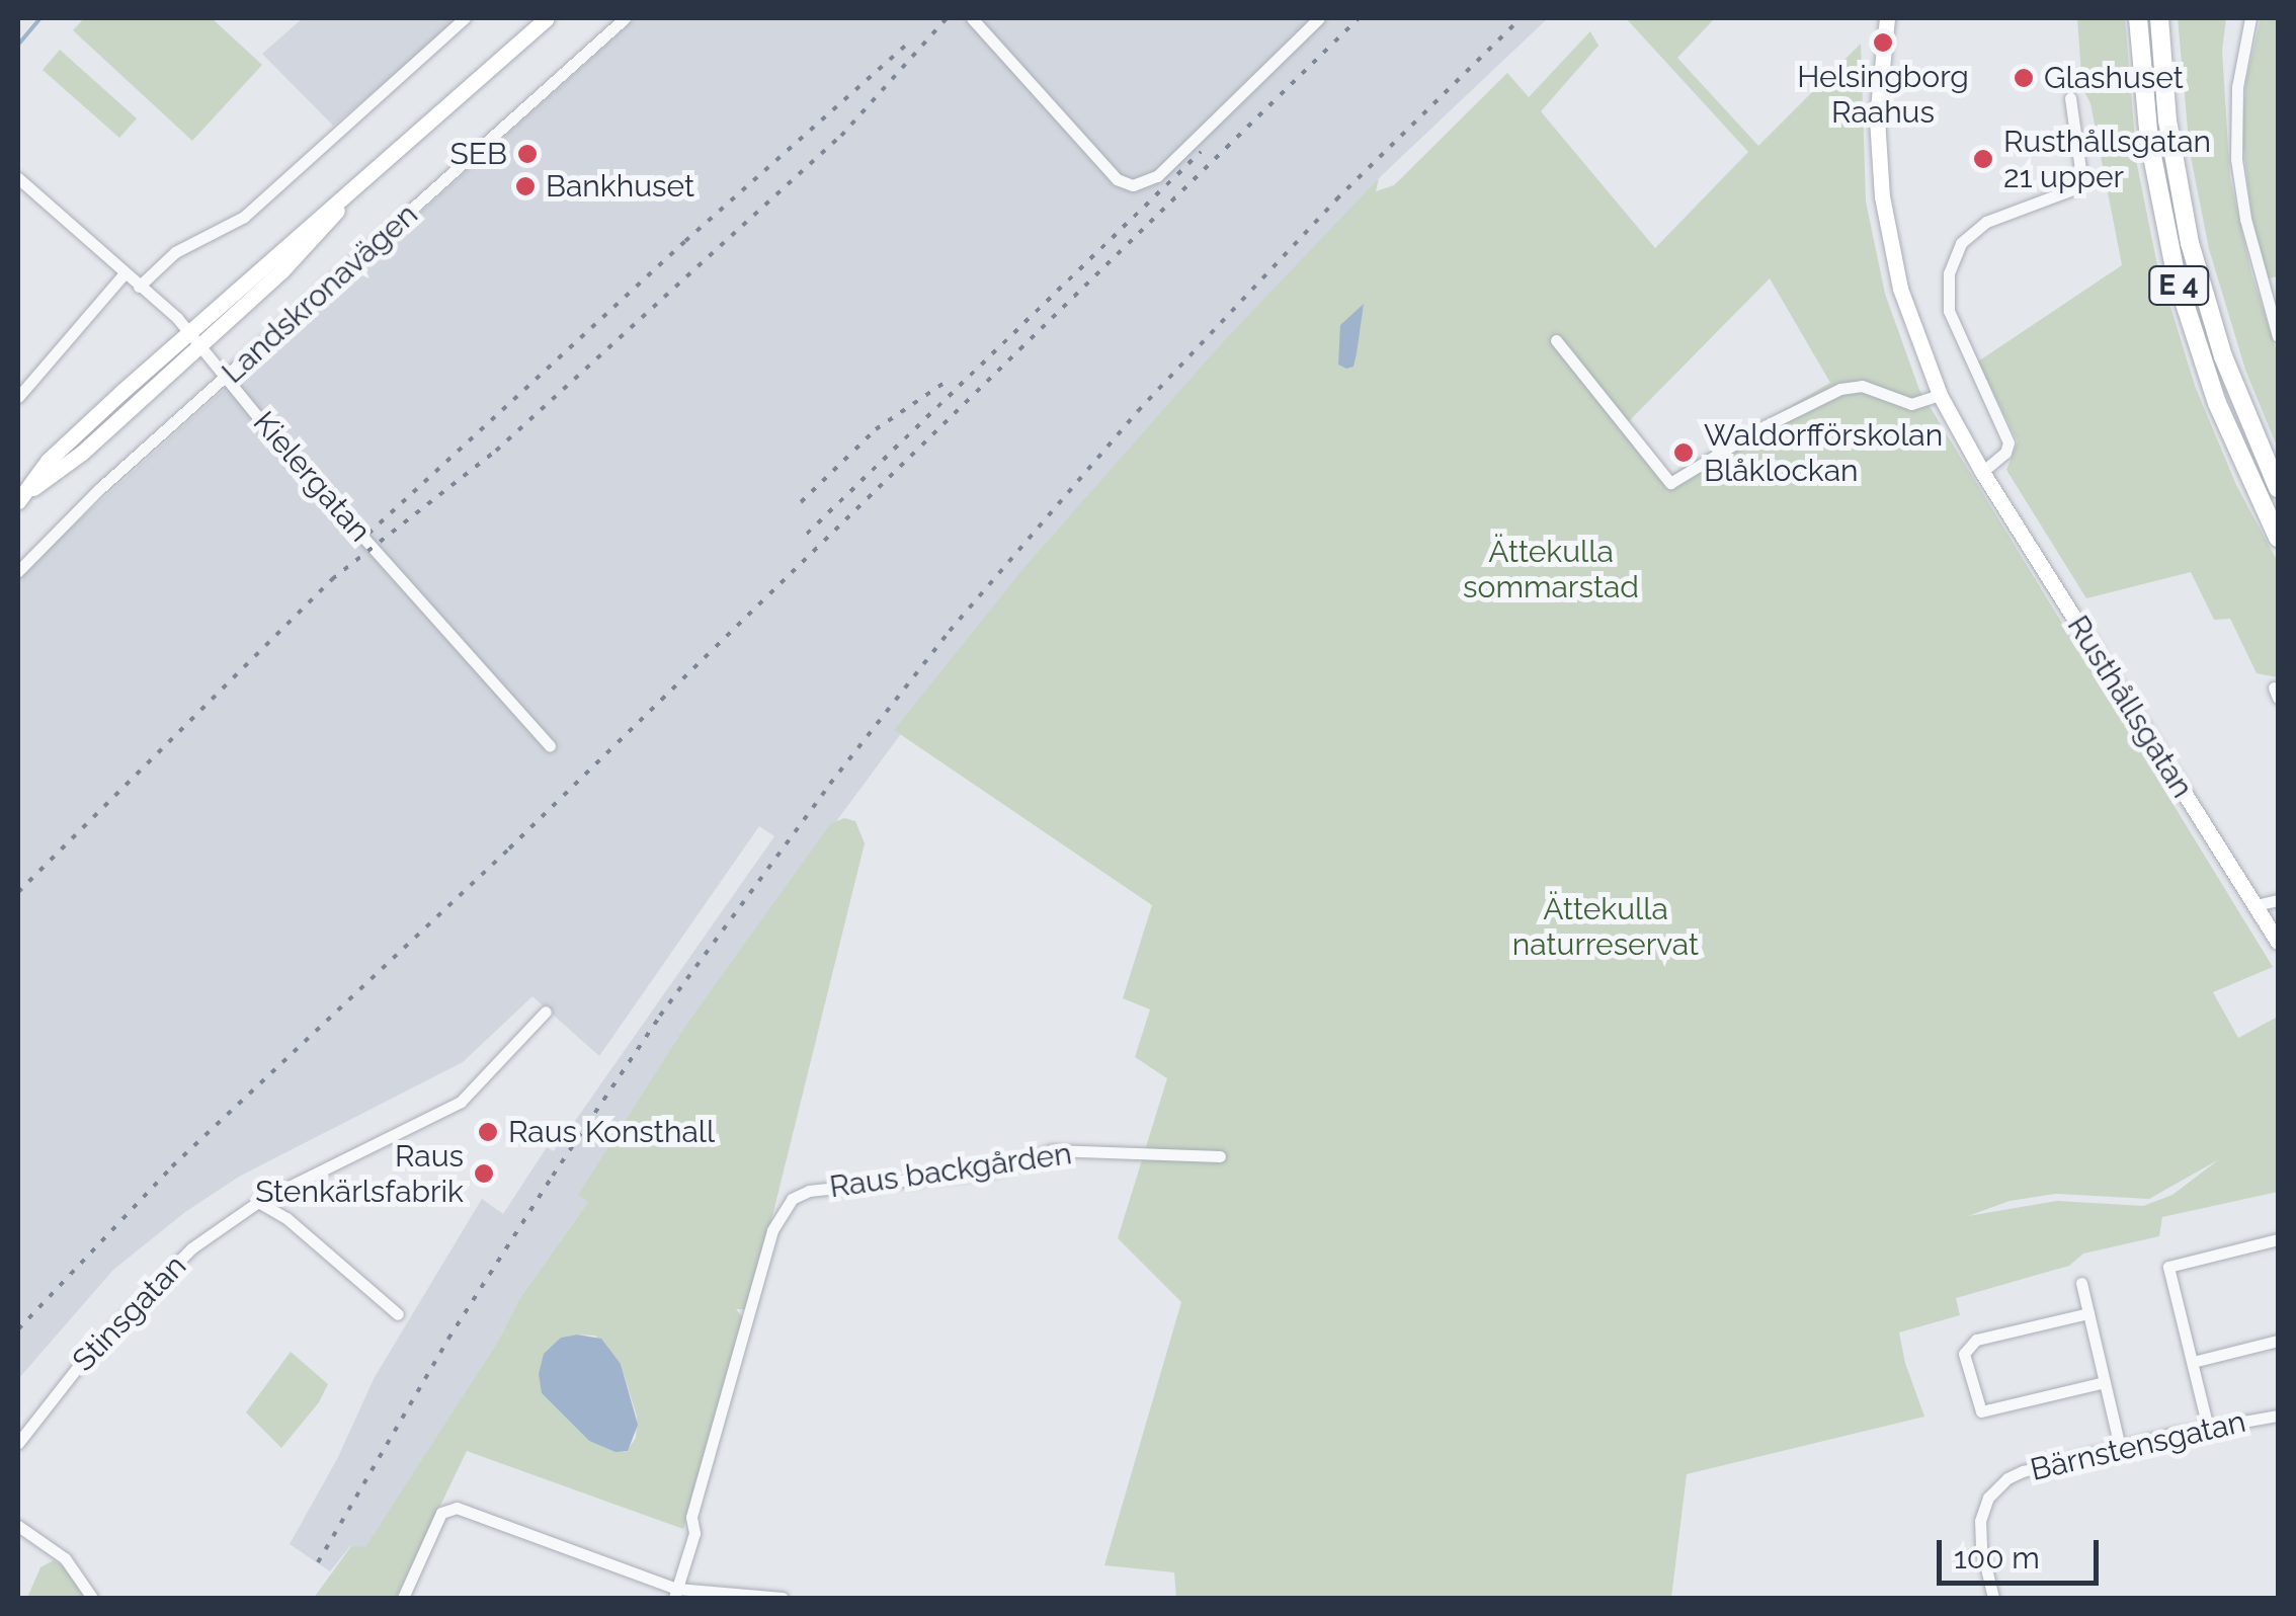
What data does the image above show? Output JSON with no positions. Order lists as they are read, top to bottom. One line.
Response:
{"streets":{"highway":["E 4"],"main road":["Landskronavägen","Rusthållsgatan"],"street":["Kielergatan","Raus backgården","Stinsgatan","Bärnstensgatan"]},"crossings":[["Landskronavägen","Kielergatan"]],"parks":["Ättekulla sommarstad","Ättekulla naturreservat"],"places":["Helsingborg Raahus","Glashuset","SEB","Rusthållsgatan 21 upper","Bankhuset","Waldorfförskolan Blåklockan","Raus Konsthall","Raus Stenkärlsfabrik"],"scale_bar":"100 m"}
